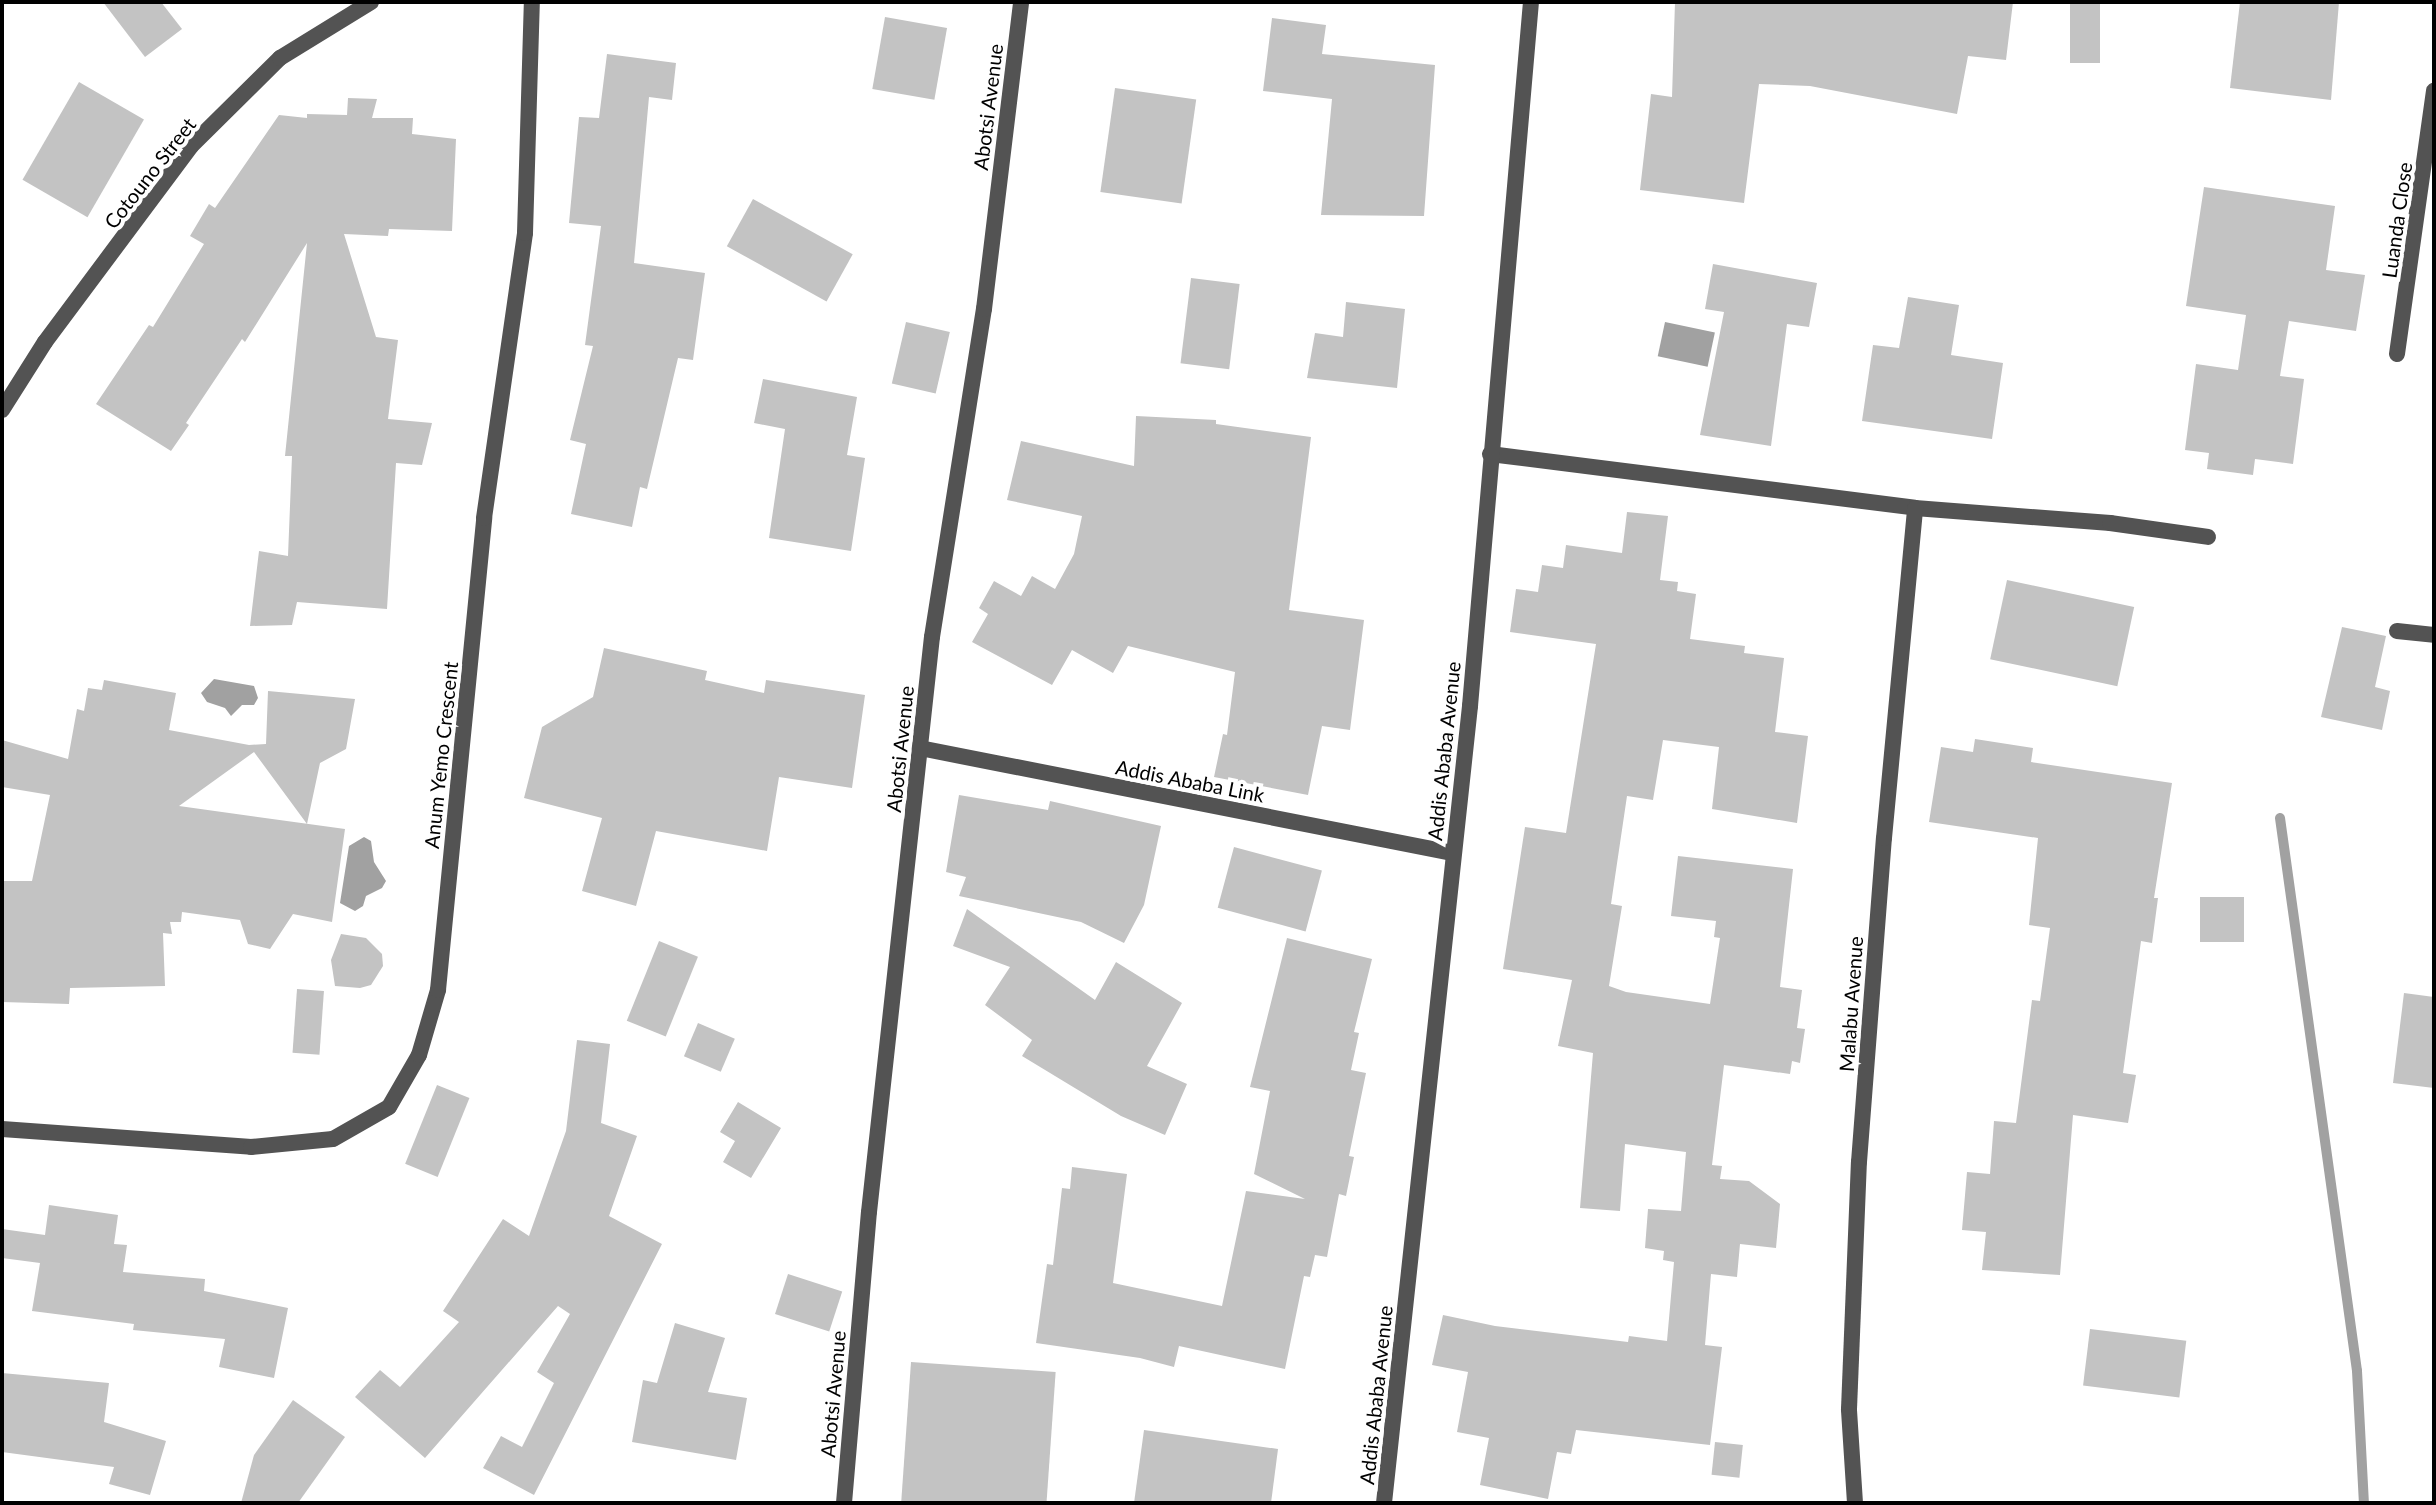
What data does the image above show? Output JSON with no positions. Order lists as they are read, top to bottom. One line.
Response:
{"streets":{"street":["Abotsi Avenue","Cotouno Street","Luanda Close","Addis Ababa Avenue","Anum Yemo Crescent","Addis Ababa Link","Malabu Avenue"]},"crossings":[["Abotsi Avenue","Addis Ababa Link"],["Addis Ababa Avenue","Addis Ababa Link"]]}
